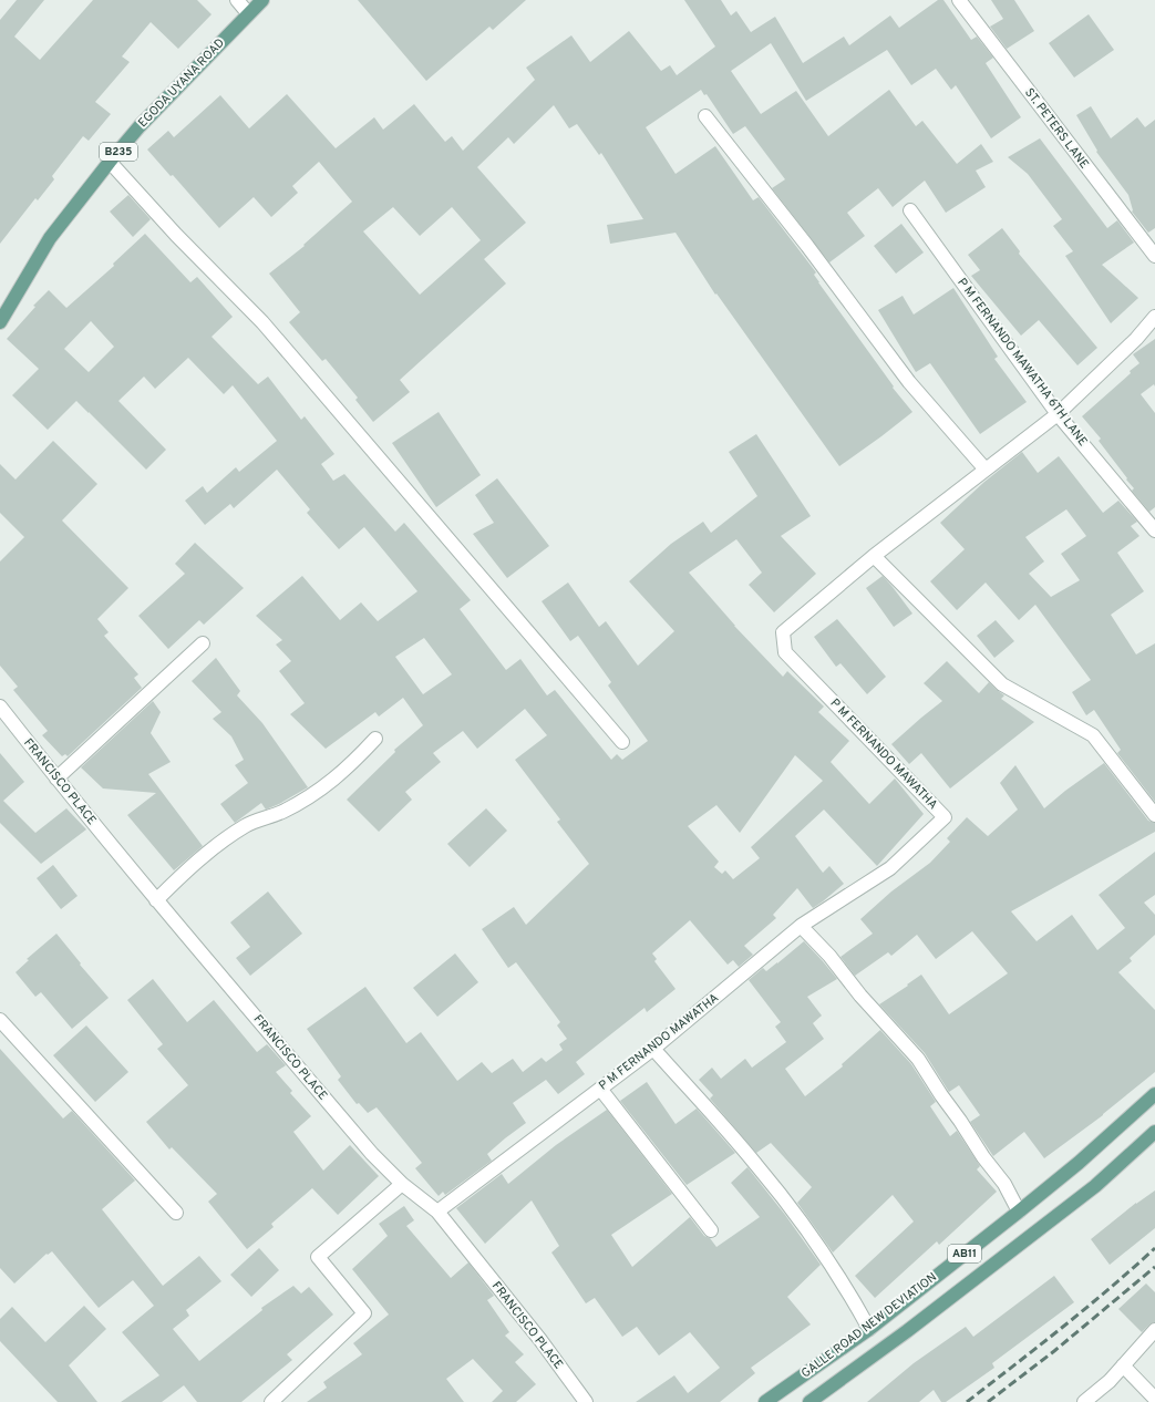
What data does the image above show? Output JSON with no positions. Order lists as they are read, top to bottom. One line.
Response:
{"streets":{"main road":["EGODA UYANA ROAD","B235","AB11","GALLE ROAD NEW DEVIATION"],"street":["ST. PETERS LANE","P M FERNANDO MAWATHA 6TH LANE","P M FERNANDO MAWATHA","FRANCISCO PLACE"]},"crossings":[["P M FERNANDO MAWATHA 6TH LANE","P M FERNANDO MAWATHA"],["P M FERNANDO MAWATHA","FRANCISCO PLACE"]]}
